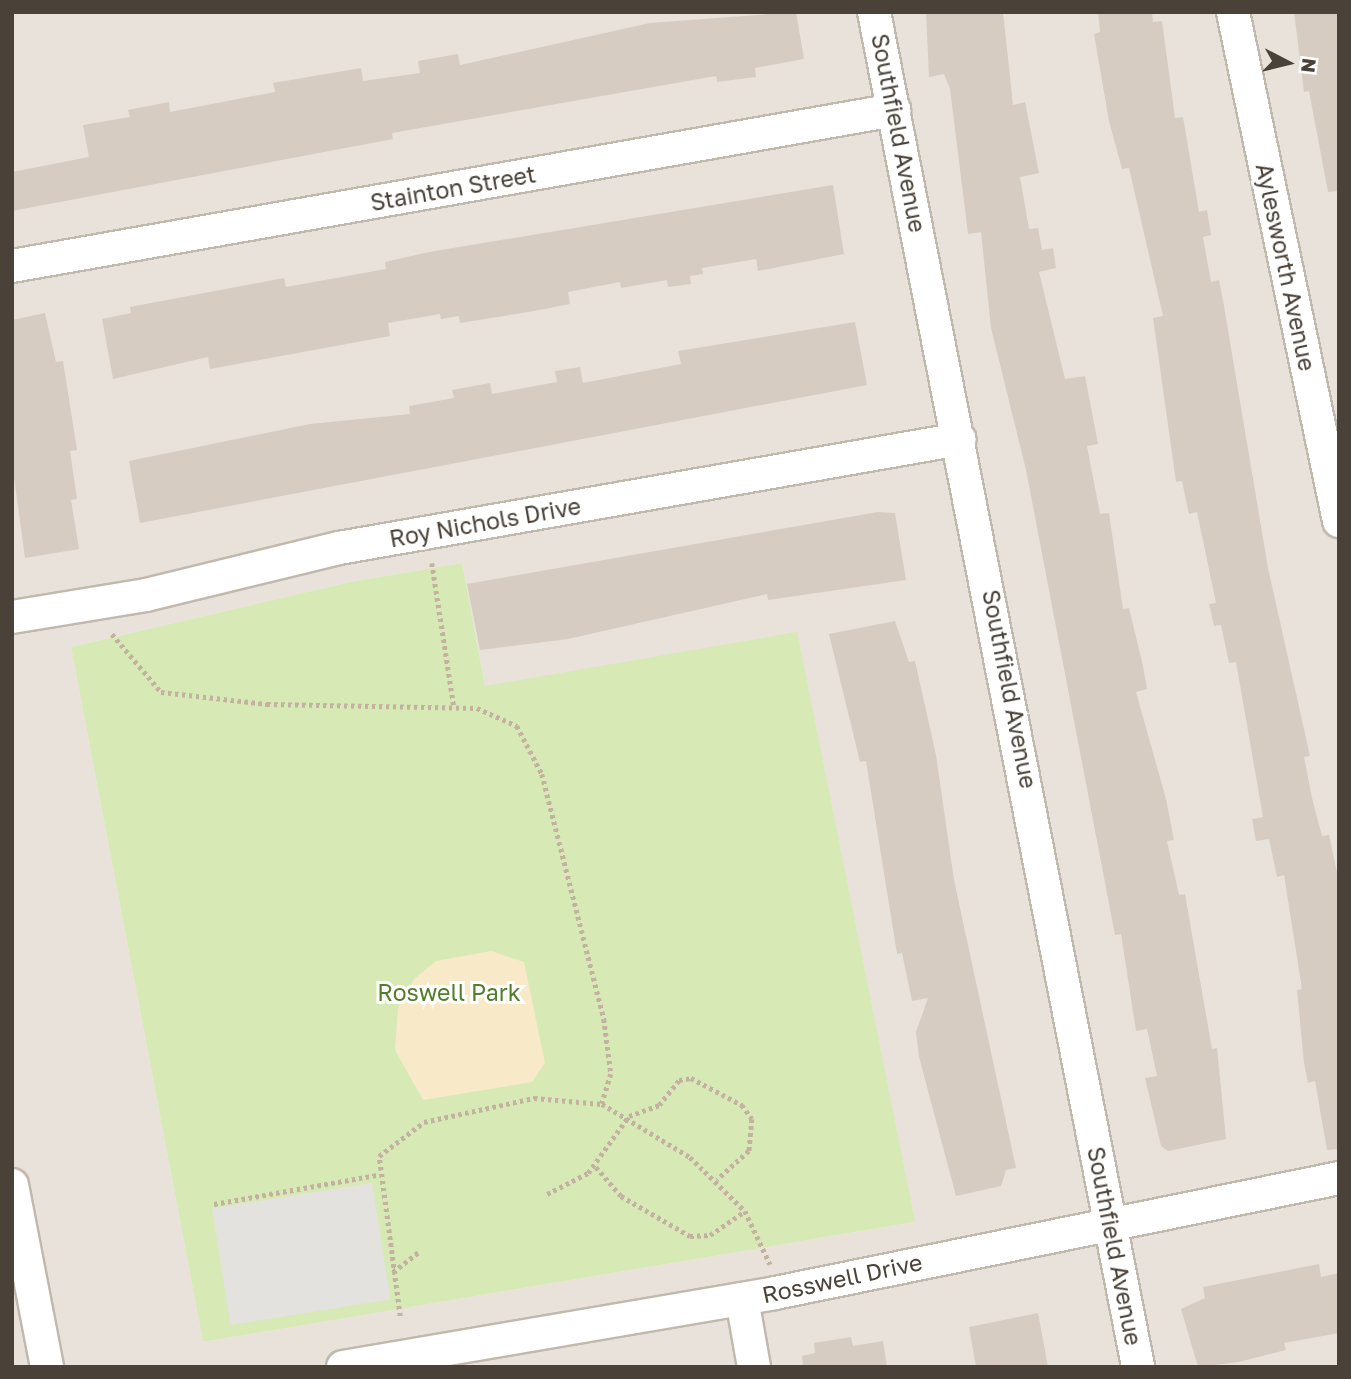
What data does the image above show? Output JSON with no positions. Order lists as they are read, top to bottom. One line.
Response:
{"streets":{"street":["Southfield Avenue","Stainton Street","Aylesworth Avenue","Roy Nichols Drive","Rosswell Drive"]},"crossings":[["Southfield Avenue","Stainton Street"],["Southfield Avenue","Roy Nichols Drive"],["Southfield Avenue","Rosswell Drive"]],"parks":["Roswell Park"],"north":"right"}
